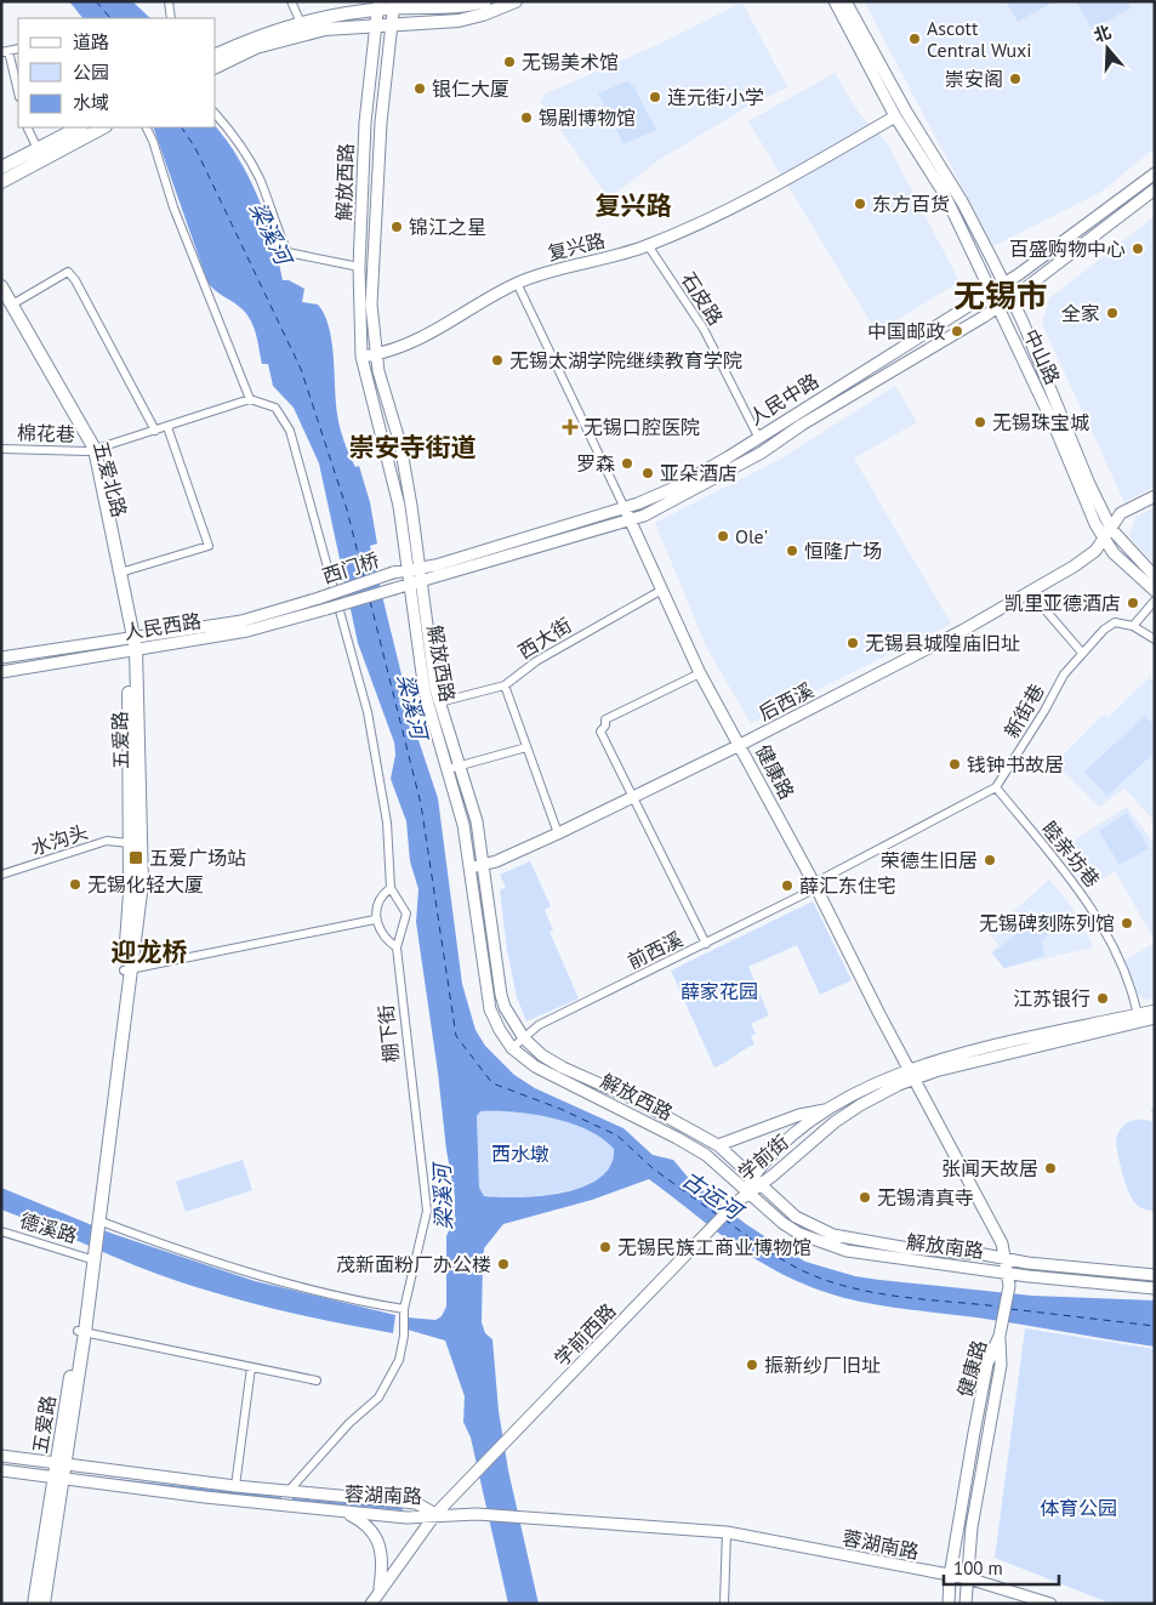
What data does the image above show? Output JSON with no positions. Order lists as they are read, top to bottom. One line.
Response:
{"streets":{"main road":["解放西路","复兴路","中山路","人民中路","五爱北路","西门桥","人民西路","后西溪","五爱路","健康路","学前街","解放南路","学前西路","蓉湖南路"],"street":["石皮路","棉花巷","西大街","新街巷","水沟头","睦亲坊巷","前西溪","棚下街","德溪路"]},"crossings":[["解放西路","复兴路"],["解放西路","人民中路"],["解放西路","西大街"],["解放西路","后西溪"],["解放西路","前西溪"],["解放西路","学前街"],["解放西路","解放南路"],["复兴路","石皮路"],["复兴路","中山路"],["复兴路","健康路"],["石皮路","人民中路"],["中山路","人民中路"],["中山路","后西溪"],["人民中路","西门桥"],["人民中路","健康路"],["棉花巷","五爱北路"],["棉花巷","五爱路"],["棉花巷","棚下街"],["五爱北路","人民西路"],["五爱北路","五爱路"],["西门桥","人民西路"],["人民西路","五爱路"],["西大街","健康路"],["后西溪","健康路"],["新街巷","睦亲坊巷"],["五爱路","水沟头"],["五爱路","德溪路"],["五爱路","蓉湖南路"],["健康路","前西溪"],["健康路","学前街"],["健康路","解放南路"],["健康路","蓉湖南路"],["睦亲坊巷","学前街"],["棚下街","蓉湖南路"],["学前街","解放南路"],["学前街","学前西路"],["学前西路","蓉湖南路"]],"districts":["复兴路","无锡市","崇安寺街道","迎龙桥"],"water":["梁溪河","古运河"],"parks":["薛家花园","西水墩","体育公园"],"places":{"other":["Ascott Central Wuxi","无锡美术馆","崇安阁","银仁大厦","连元街小学","锡剧博物馆","东方百货","锦江之星","百盛购物中心","全家","中国邮政","无锡太湖学院继续教育学院","无锡珠宝城","罗森","亚朵酒店","Ole'","恒隆广场","凯里亚德酒店","无锡县城隍庙旧址","钱钟书故居","荣德生旧居","无锡化轻大厦","薛汇东住宅","无锡碑刻陈列馆","江苏银行","张闻天故居","无锡清真寺","无锡民族工商业博物馆","茂新面粉厂办公楼","振新纱厂旧址"],"health":["无锡口腔医院"],"transit":["五爱广场站"]},"legend":["道路","公园","水域"],"scale_bar":"100 m","north":"top"}
